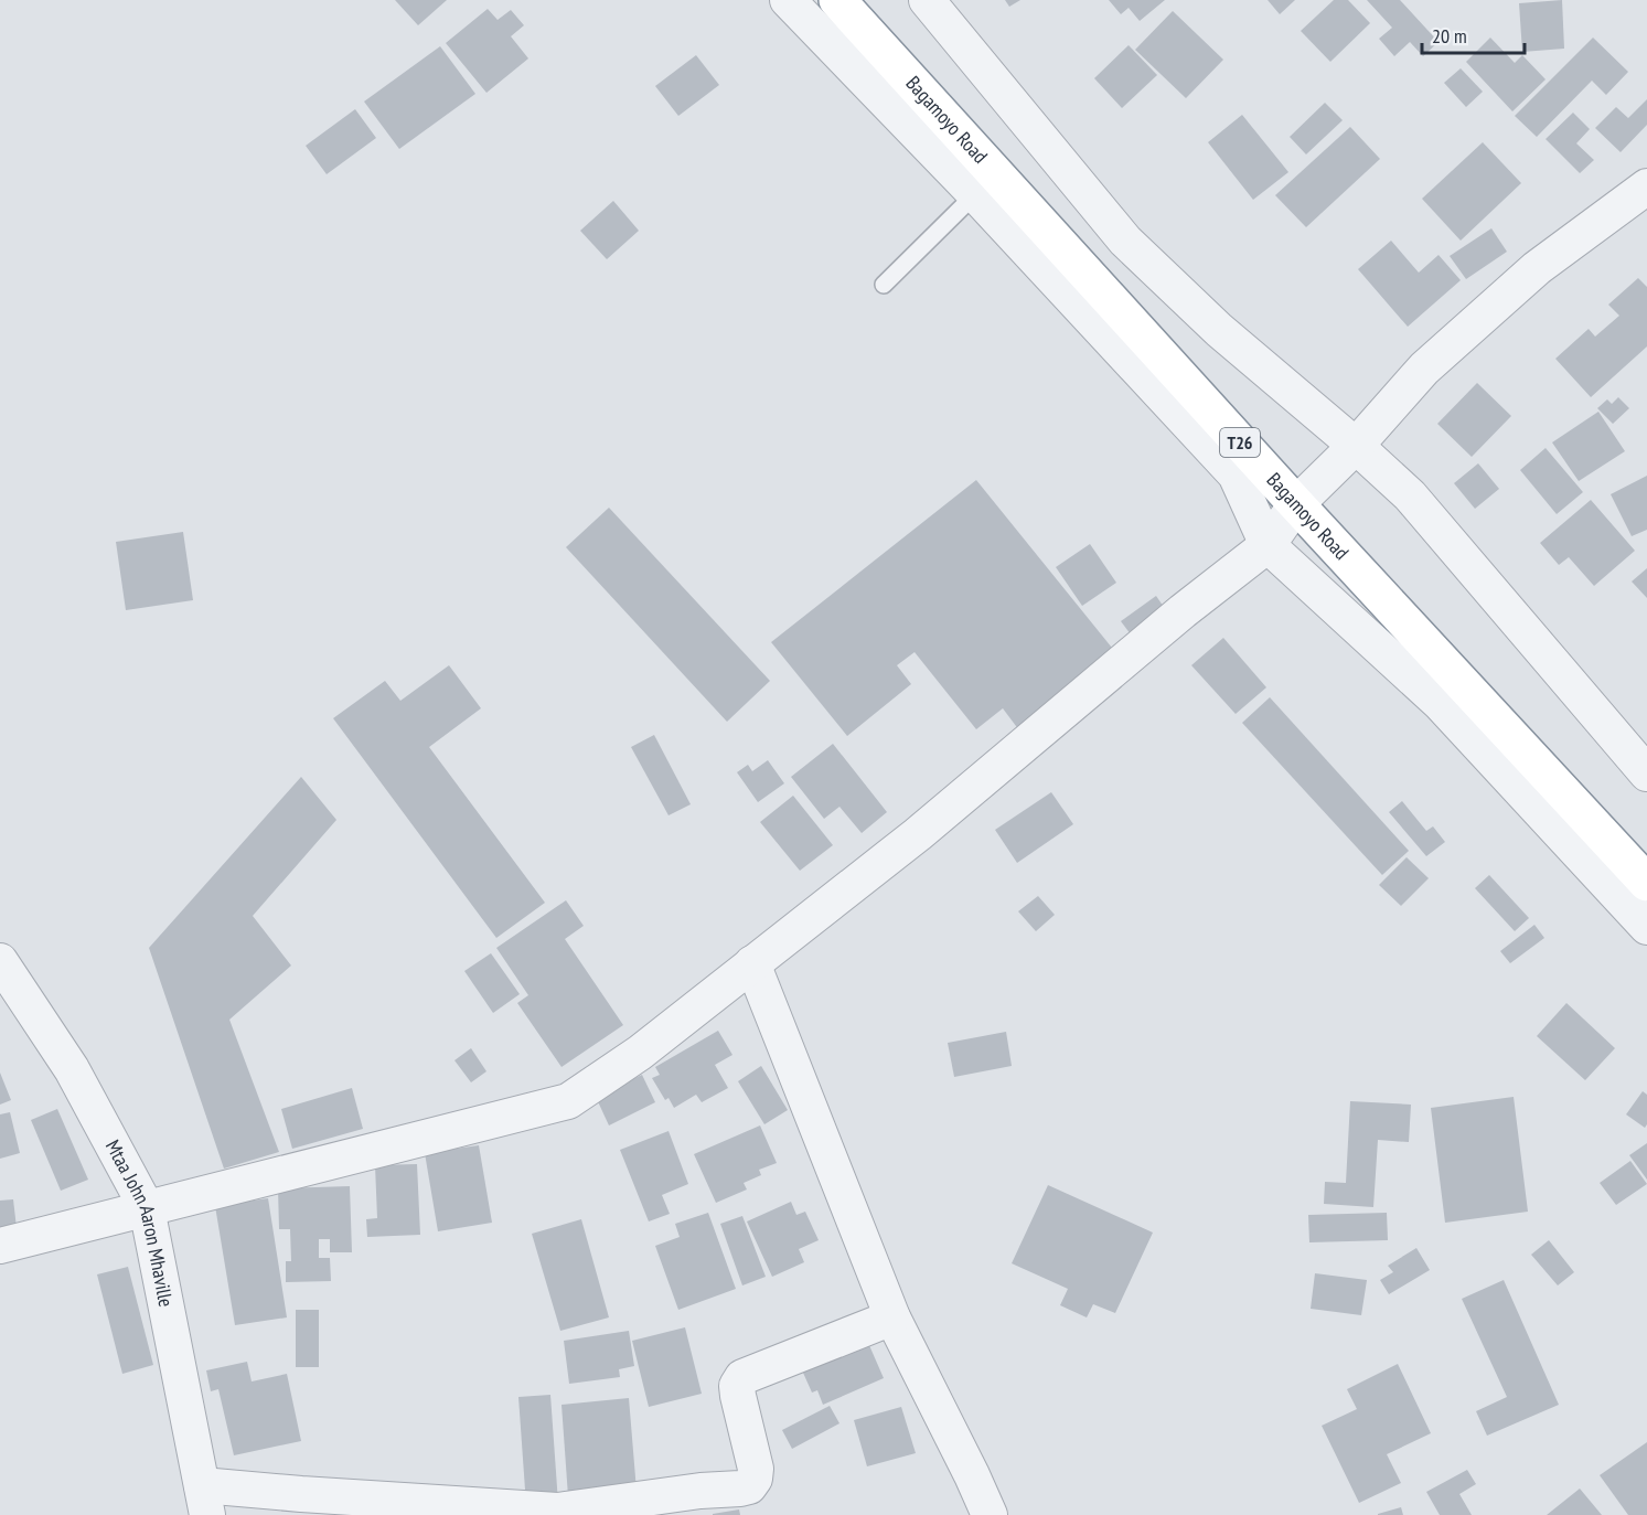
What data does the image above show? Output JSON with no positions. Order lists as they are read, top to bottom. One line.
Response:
{"streets":{"highway":["Bagamoyo Road","T26"],"street":["Mtaa John Aaron Mhaville"]},"scale_bar":"20 m"}
